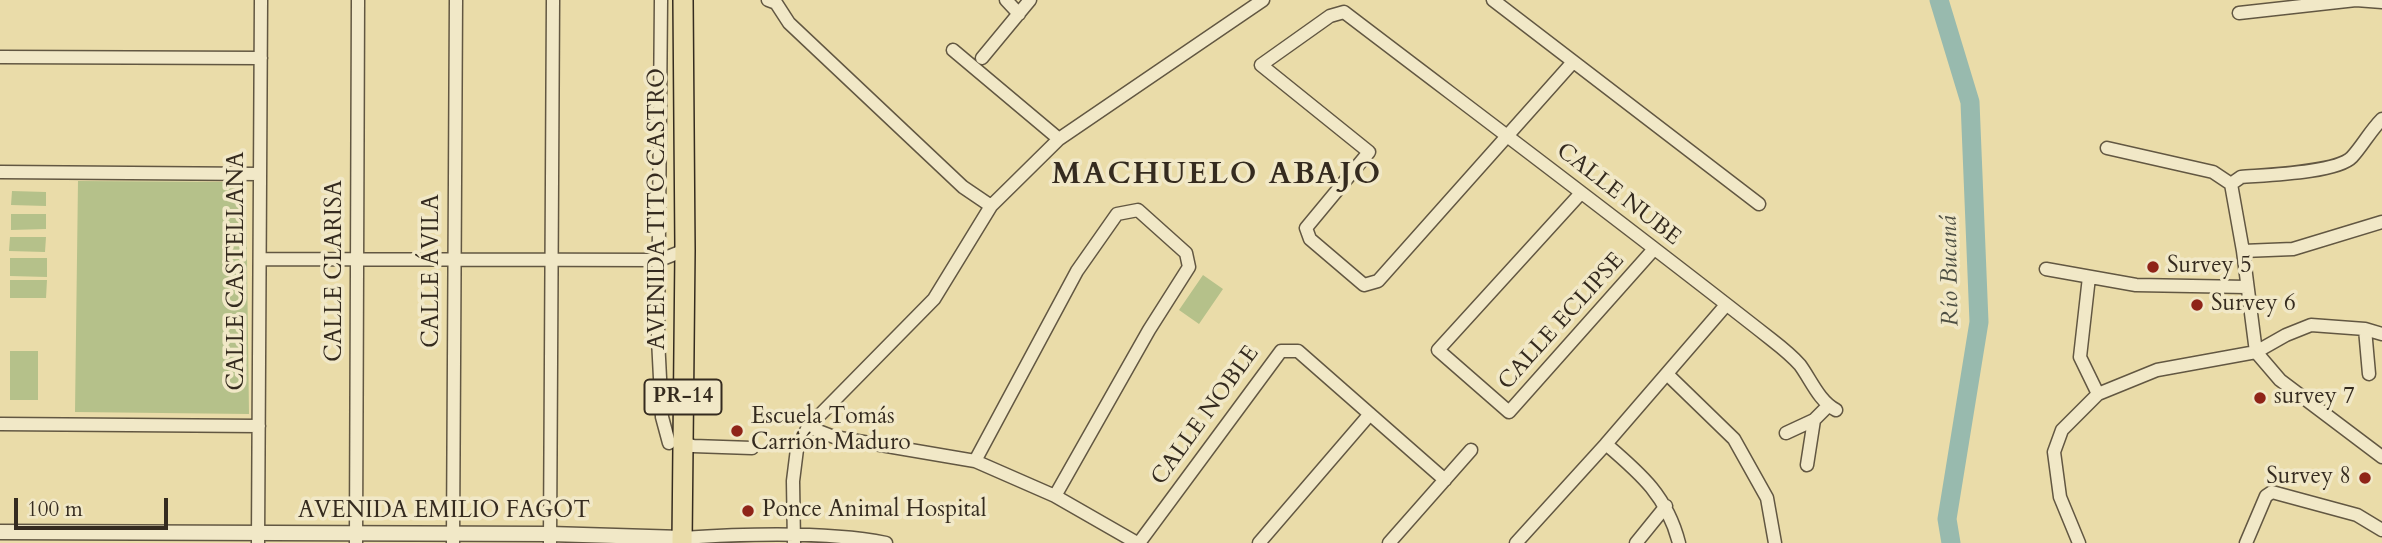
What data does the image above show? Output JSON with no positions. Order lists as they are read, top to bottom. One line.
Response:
{"streets":{"main road":["AVENIDA TITO CASTRO","PR-14"],"street":["CALLE NUBE","CALLE CASTELLANA","CALLE CLARISA","CALLE ÁVILA","CALLE ECLIPSE","CALLE NOBLE","AVENIDA EMILIO FAGOT"]},"crossings":[["CALLE NUBE","CALLE ECLIPSE"],["AVENIDA TITO CASTRO","AVENIDA EMILIO FAGOT"],["CALLE CASTELLANA","AVENIDA EMILIO FAGOT"],["CALLE CLARISA","AVENIDA EMILIO FAGOT"],["CALLE ÁVILA","AVENIDA EMILIO FAGOT"]],"districts":["MACHUELO ABAJO"],"water":["Río Bucaná"],"places":["Survey 5","Survey 6","survey 7","Escuela Tomás Carrión Maduro","Survey 8","Ponce Animal Hospital"],"scale_bar":"100 m"}
